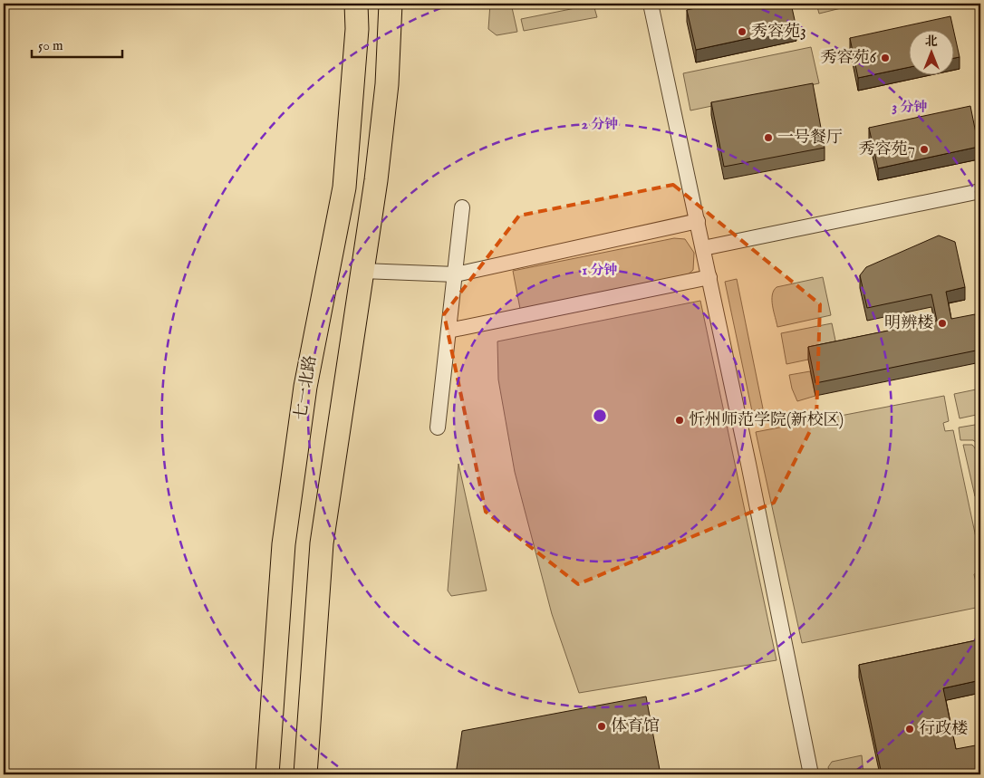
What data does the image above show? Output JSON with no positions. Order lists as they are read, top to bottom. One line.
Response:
{"streets":{"main road":["七一北路"]},"places":["秀容苑3","秀容苑6","一号餐厅","秀容苑7","明辨楼","忻州师范学院(新校区)","体育馆","行政楼"],"scale_bar":"50 m","north":"top","rings":["3 分钟","2 分钟","1 分钟"]}
